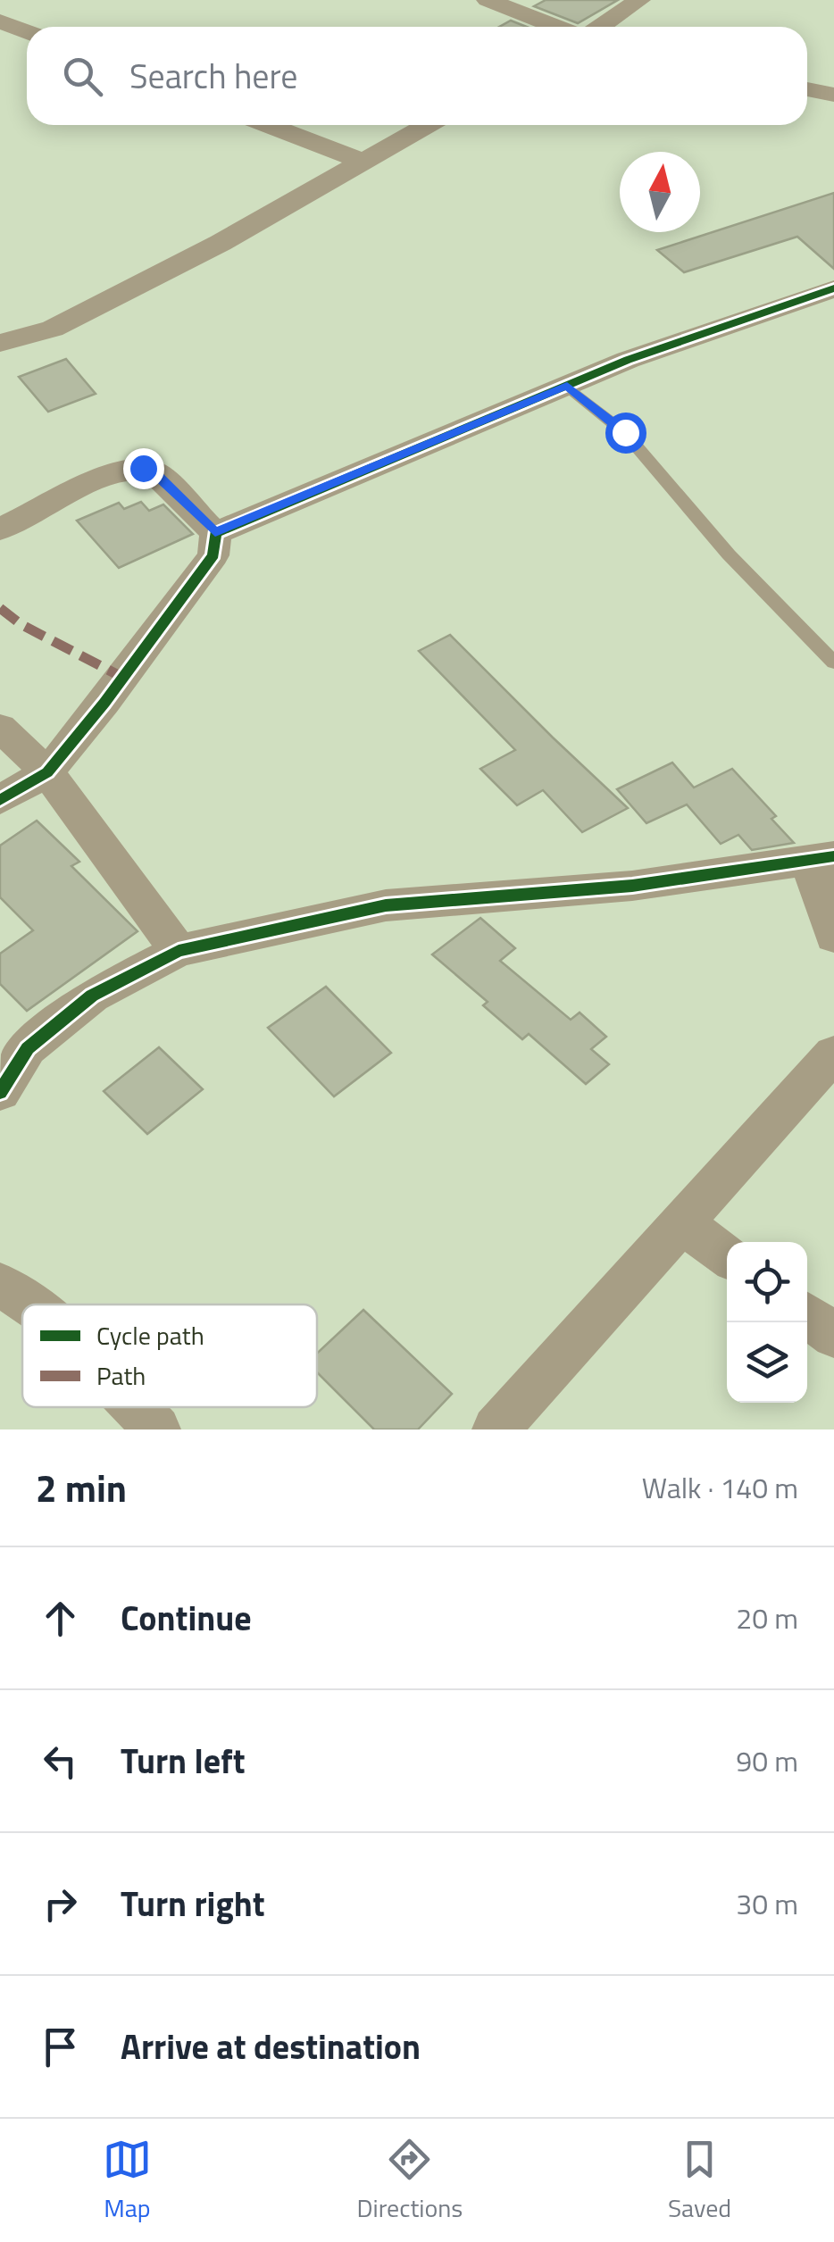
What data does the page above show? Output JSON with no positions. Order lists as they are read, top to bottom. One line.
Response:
{"legend":["Cycle path","Path"],"north":"top","page":{"search":"Search here","heading":["2 min","Walk · 140 m"],"list":[["Continue","20 m"],["Turn left","90 m"],["Turn right","30 m"],"Arrive at destination"],"nav":["Map","Directions","Saved"]}}
